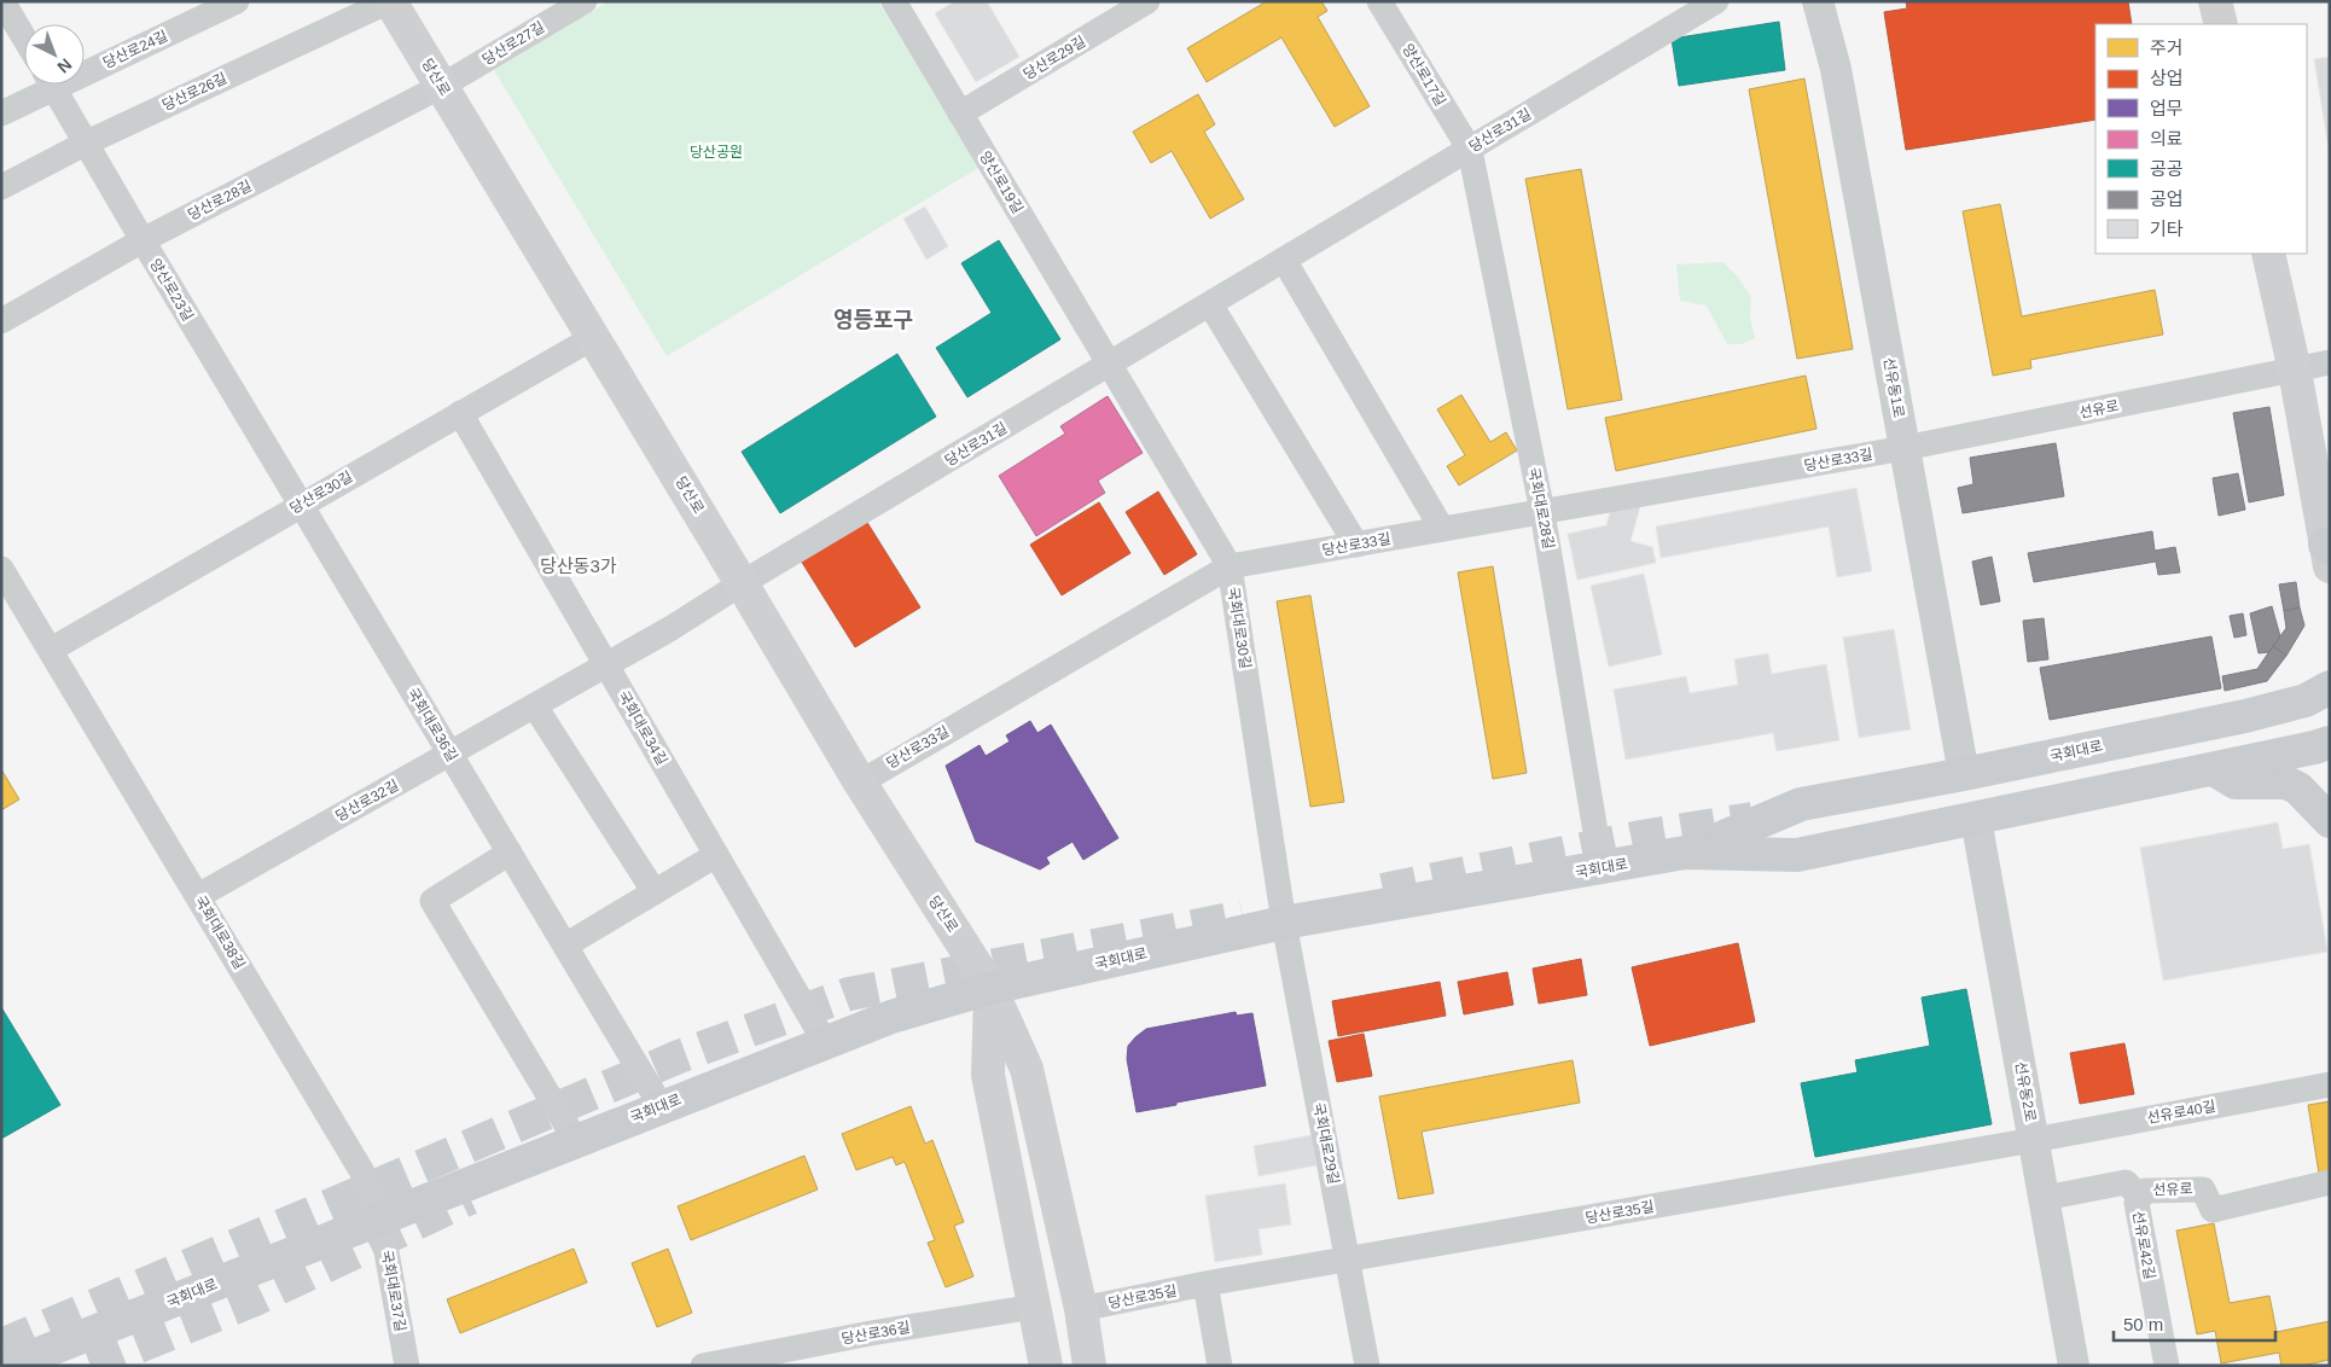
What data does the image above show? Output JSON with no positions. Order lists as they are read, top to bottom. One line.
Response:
{"streets":{"main road":["당산로","국회대로"],"street":["당산로27길","당산로24길","당산로29길","양산로17길","당산로26길","당산로31길","양산로19길","당산로28길","양산로23길","선유동1로","선유로","당산로33길","당산로30길","국회대로28길","국회대로30길","국회대로36길","국회대로34길","당산로32길","국회대로38길","선유동2로","선유로40길","국회대로29길","당산로35길","선유로42길","국회대로37길","당산로36길"]},"crossings":[["당산로27길","당산로"],["당산로27길","당산로28길"],["당산로29길","양산로19길"],["양산로17길","당산로31길"],["양산로17길","국회대로28길"],["당산로","당산로26길"],["당산로","당산로31길"],["당산로","당산로28길"],["당산로","당산로33길"],["당산로","당산로30길"],["당산로","국회대로"],["당산로","당산로32길"],["당산로","당산로35길"],["당산로26길","양산로23길"],["당산로31길","양산로19길"],["당산로31길","국회대로28길"],["당산로31길","국회대로30길"],["당산로31길","당산로32길"],["양산로19길","국회대로30길"],["당산로28길","양산로23길"],["양산로23길","당산로30길"],["양산로23길","국회대로36길"],["선유동1로","선유로"],["선유동1로","당산로33길"],["선유동1로","국회대로"],["선유로","당산로33길"],["선유로","선유동2로"],["선유로","선유로42길"],["당산로33길","국회대로28길"],["당산로33길","국회대로30길"],["당산로30길","국회대로36길"],["당산로30길","국회대로34길"],["당산로30길","국회대로38길"],["국회대로28길","국회대로"],["국회대로30길","국회대로"],["국회대로30길","국회대로29길"],["국회대로36길","국회대로"],["국회대로36길","당산로32길"],["국회대로34길","국회대로"],["국회대로34길","당산로32길"],["국회대로","국회대로38길"],["국회대로","선유동2로"],["국회대로","국회대로29길"],["국회대로","국회대로37길"],["당산로32길","국회대로38길"],["국회대로38길","국회대로37길"],["선유동2로","선유로40길"],["선유동2로","당산로35길"],["선유로40길","당산로35길"],["국회대로29길","당산로35길"]],"districts":["영등포구","당산동3가"],"parks":["당산공원"],"legend":["주거","상업","업무","의료","공공","공업","기타"],"scale_bar":"50 m","north":"bottom right"}
